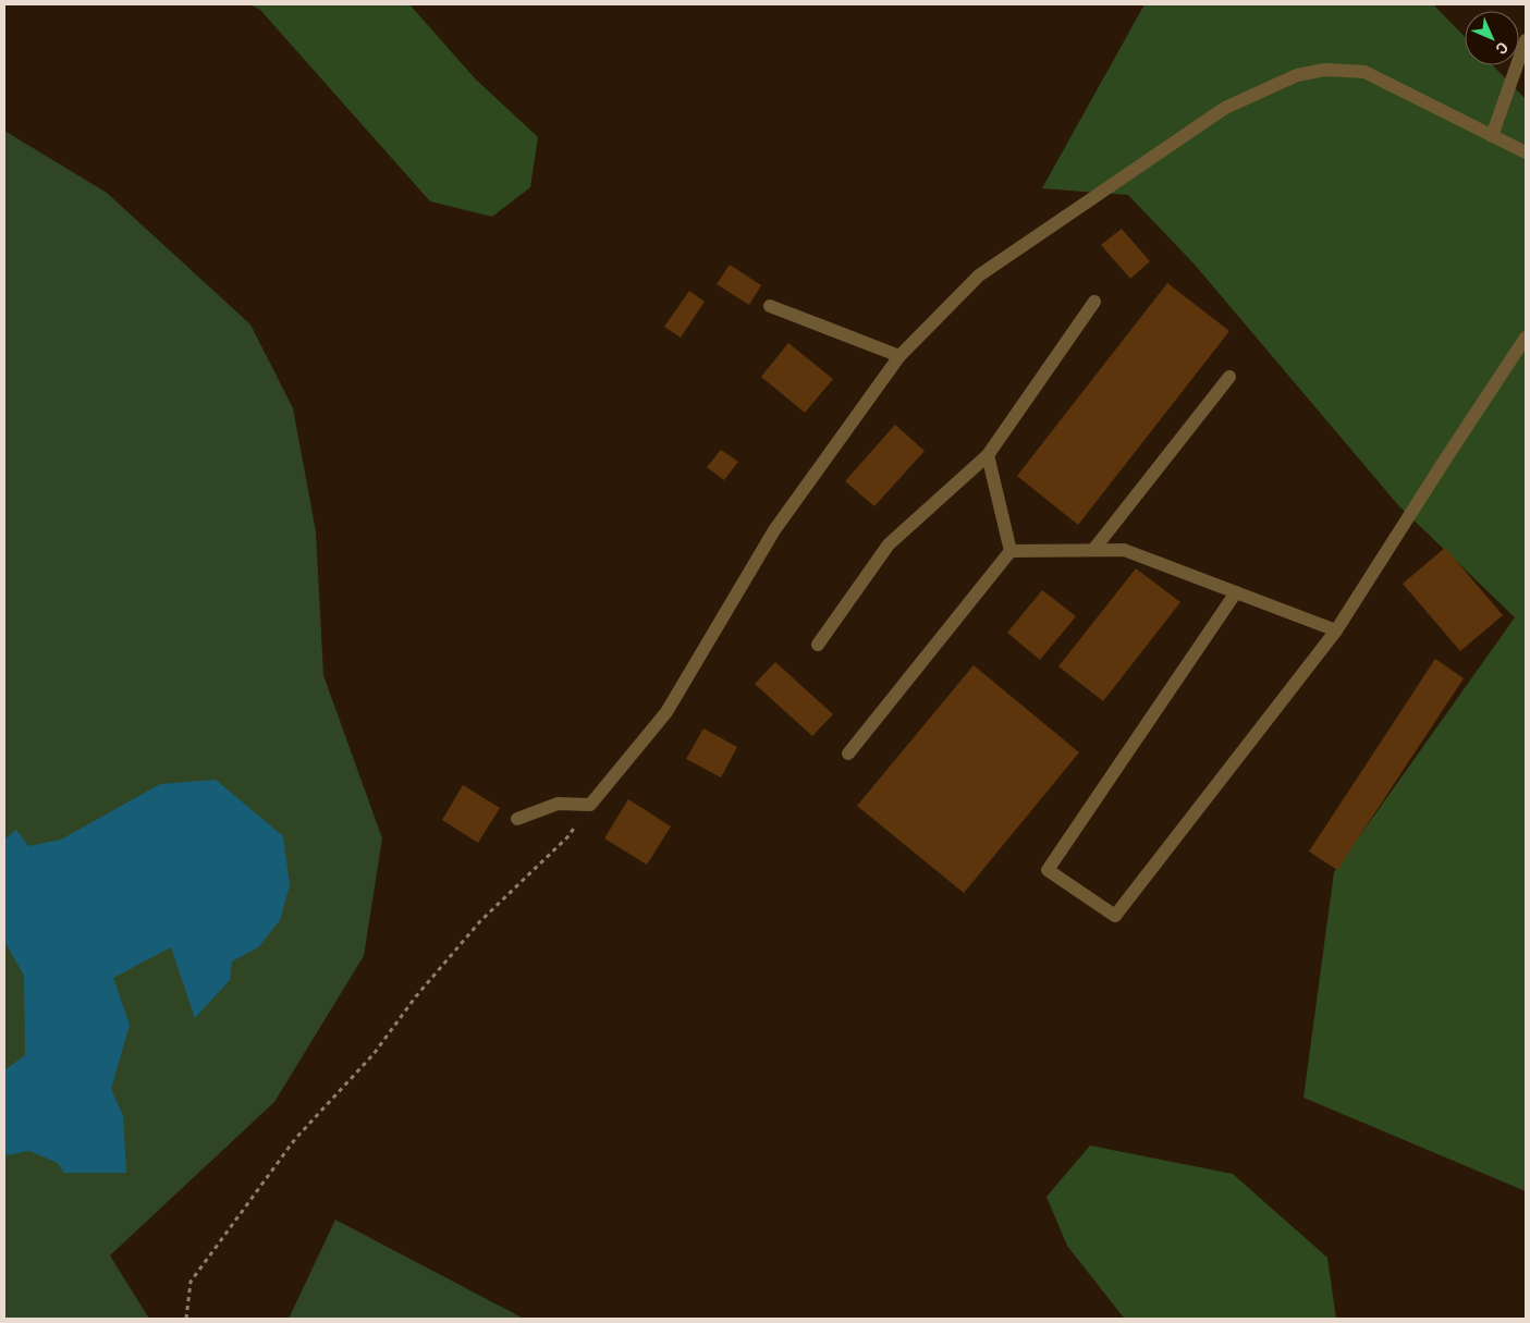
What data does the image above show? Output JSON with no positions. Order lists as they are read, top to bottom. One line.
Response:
{"north":"bottom right"}
